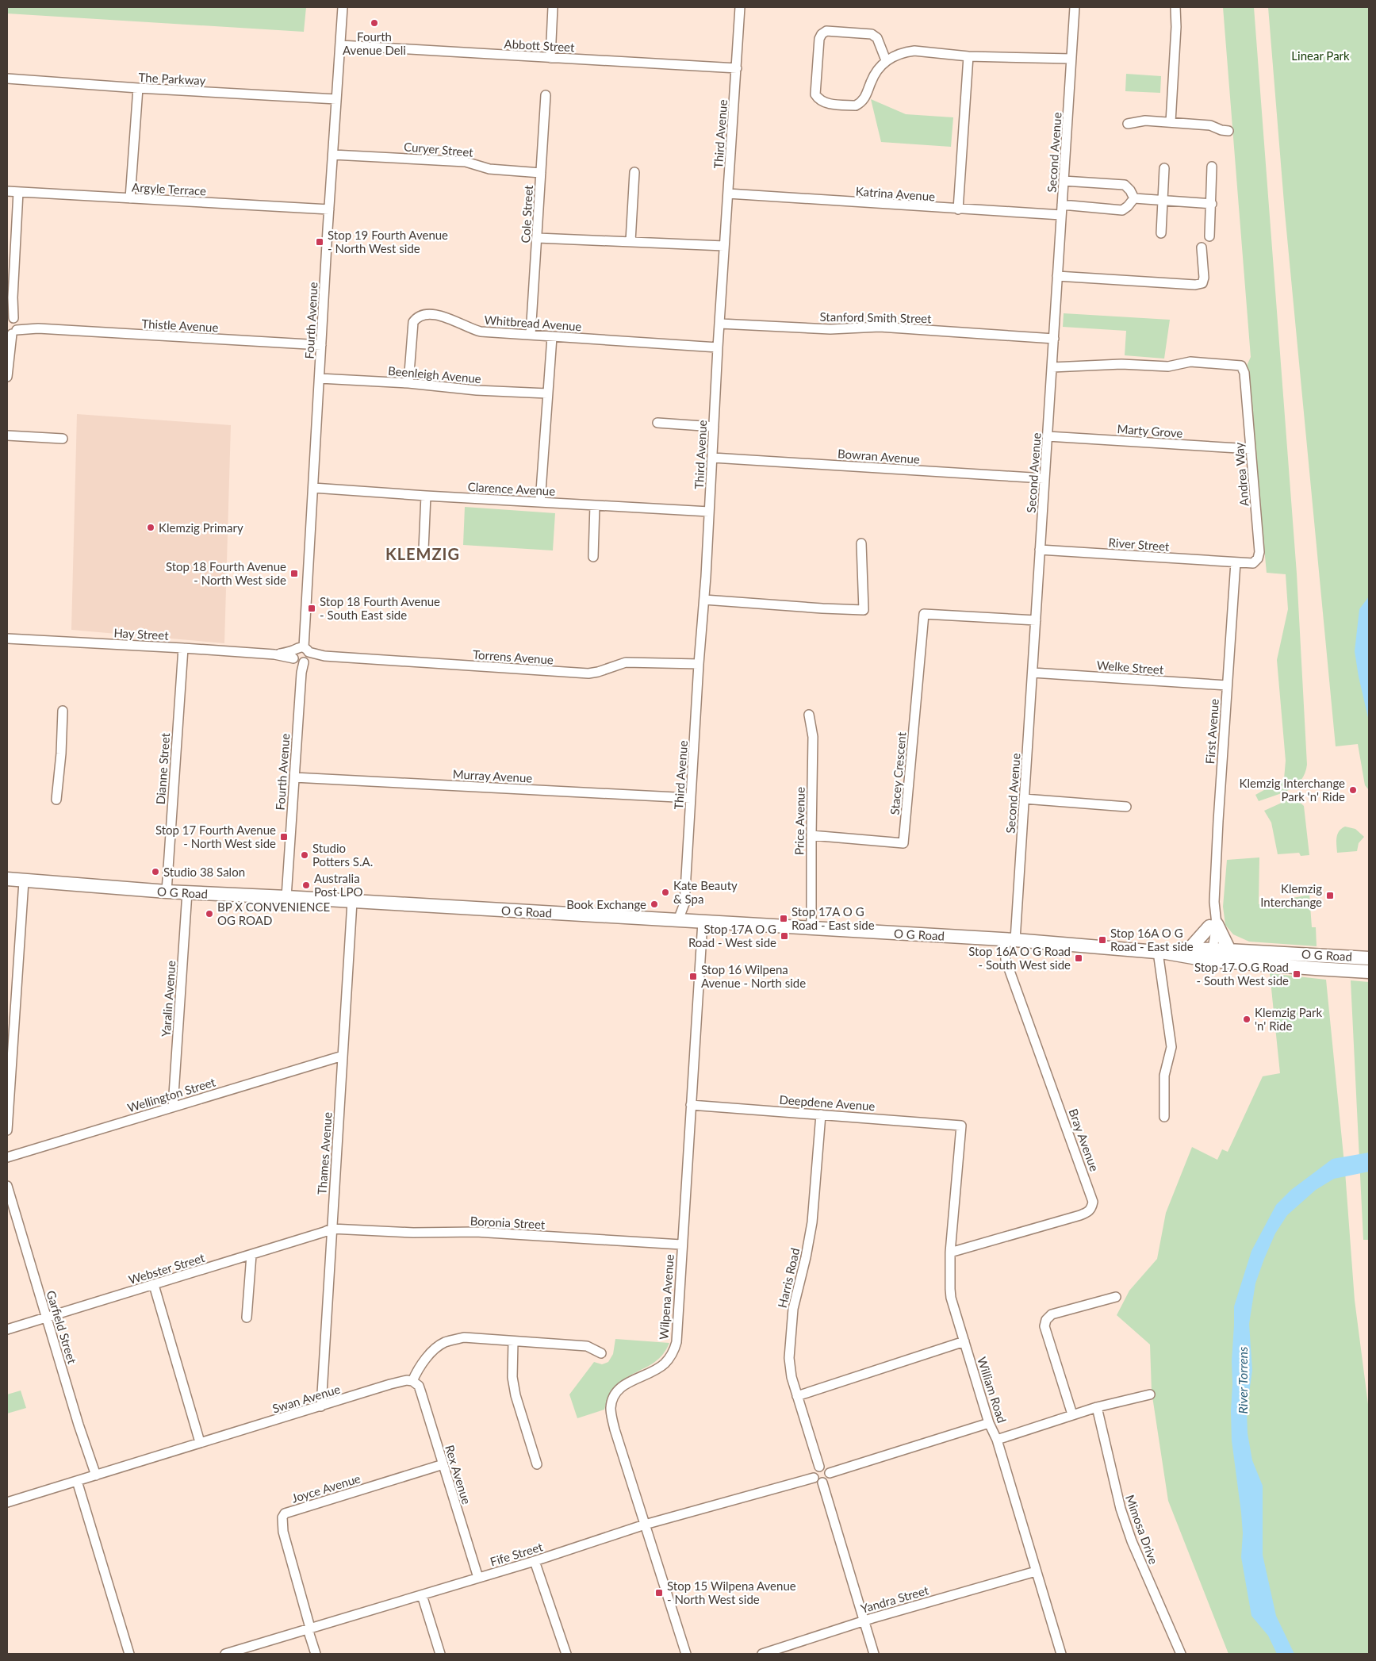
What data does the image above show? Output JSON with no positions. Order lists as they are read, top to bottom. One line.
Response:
{"streets":{"main road":["O G Road"],"street":["Abbott Street","The Parkway","Third Avenue","Curyer Street","Second Avenue","Argyle Terrace","Katrina Avenue","Cole Street","Stanford Smith Street","Fourth Avenue","Whitbread Avenue","Thistle Avenue","Beenleigh Avenue","Marty Grove","Bowran Avenue","Andrea Way","Clarence Avenue","River Street","Hay Street","Torrens Avenue","Welke Street","First Avenue","Dianne Street","Stacey Crescent","Murray Avenue","Price Avenue","Yaralin Avenue","Wellington Street","Deepdene Avenue","Bray Avenue","Thames Avenue","Boronia Street","Webster Street","Harris Road","Wilpena Avenue","Garfield Street","William Road","Swan Avenue","Rex Avenue","Joyce Avenue","Mimosa Drive","Fife Street","Yandra Street"]},"crossings":[["Abbott Street","Third Avenue"],["Abbott Street","Fourth Avenue"],["The Parkway","Fourth Avenue"],["Third Avenue","Katrina Avenue"],["Third Avenue","Stanford Smith Street"],["Third Avenue","Whitbread Avenue"],["Third Avenue","Bowran Avenue"],["Third Avenue","Clarence Avenue"],["Third Avenue","Torrens Avenue"],["Third Avenue","Murray Avenue"],["Third Avenue","O G Road"],["Third Avenue","Wilpena Avenue"],["Curyer Street","Cole Street"],["Curyer Street","Fourth Avenue"],["Second Avenue","Katrina Avenue"],["Second Avenue","Stanford Smith Street"],["Second Avenue","Marty Grove"],["Second Avenue","Bowran Avenue"],["Second Avenue","Andrea Way"],["Second Avenue","River Street"],["Second Avenue","Welke Street"],["Second Avenue","Stacey Crescent"],["Second Avenue","O G Road"],["Second Avenue","Bray Avenue"],["Argyle Terrace","Fourth Avenue"],["Cole Street","Whitbread Avenue"],["Fourth Avenue","Thistle Avenue"],["Fourth Avenue","Beenleigh Avenue"],["Fourth Avenue","Clarence Avenue"],["Fourth Avenue","Hay Street"],["Fourth Avenue","Torrens Avenue"],["Fourth Avenue","Murray Avenue"],["Fourth Avenue","O G Road"],["Whitbread Avenue","Beenleigh Avenue"],["Marty Grove","Andrea Way"],["Andrea Way","River Street"],["Andrea Way","First Avenue"],["River Street","First Avenue"],["Hay Street","Torrens Avenue"],["Hay Street","Dianne Street"],["Welke Street","First Avenue"],["First Avenue","O G Road"],["Dianne Street","O G Road"],["Stacey Crescent","Price Avenue"],["Price Avenue","O G Road"],["O G Road","Yaralin Avenue"],["O G Road","Bray Avenue"],["O G Road","Thames Avenue"],["O G Road","Wilpena Avenue"],["Yaralin Avenue","Wellington Street"],["Wellington Street","Thames Avenue"],["Deepdene Avenue","Harris Road"],["Deepdene Avenue","Wilpena Avenue"],["Deepdene Avenue","William Road"],["Bray Avenue","William Road"],["Thames Avenue","Boronia Street"],["Thames Avenue","Webster Street"],["Thames Avenue","Swan Avenue"],["Boronia Street","Webster Street"],["Boronia Street","Wilpena Avenue"],["Webster Street","Garfield Street"],["Harris Road","Fife Street"],["Wilpena Avenue","Fife Street"],["Garfield Street","Swan Avenue"],["William Road","Yandra Street"],["Swan Avenue","Rex Avenue"],["Rex Avenue","Joyce Avenue"],["Rex Avenue","Fife Street"],["Joyce Avenue","Fife Street"]],"districts":["KLEMZIG"],"water":["River Torrens"],"parks":["Linear Park"],"places":{"other":["Fourth Avenue Deli","Klemzig Primary","Klemzig Interchange Park 'n' Ride","Studio Potters S.A.","Studio 38 Salon","Australia Post LPO","Kate Beauty & Spa","Book Exchange","BP X CONVENIENCE OG ROAD","Klemzig Park 'n' Ride"],"transit":["Stop 19 Fourth Avenue - North West side","Stop 18 Fourth Avenue - North West side","Stop 18 Fourth Avenue - South East side","Stop 17 Fourth Avenue - North West side","Klemzig Interchange","Stop 17A O G Road - East side","Stop 17A O G Road - West side","Stop 16A O G Road - East side","Stop 16A O G Road - South West side","Stop 17 O G Road - South West side","Stop 16 Wilpena Avenue - North side","Stop 15 Wilpena Avenue - North West side"]}}
